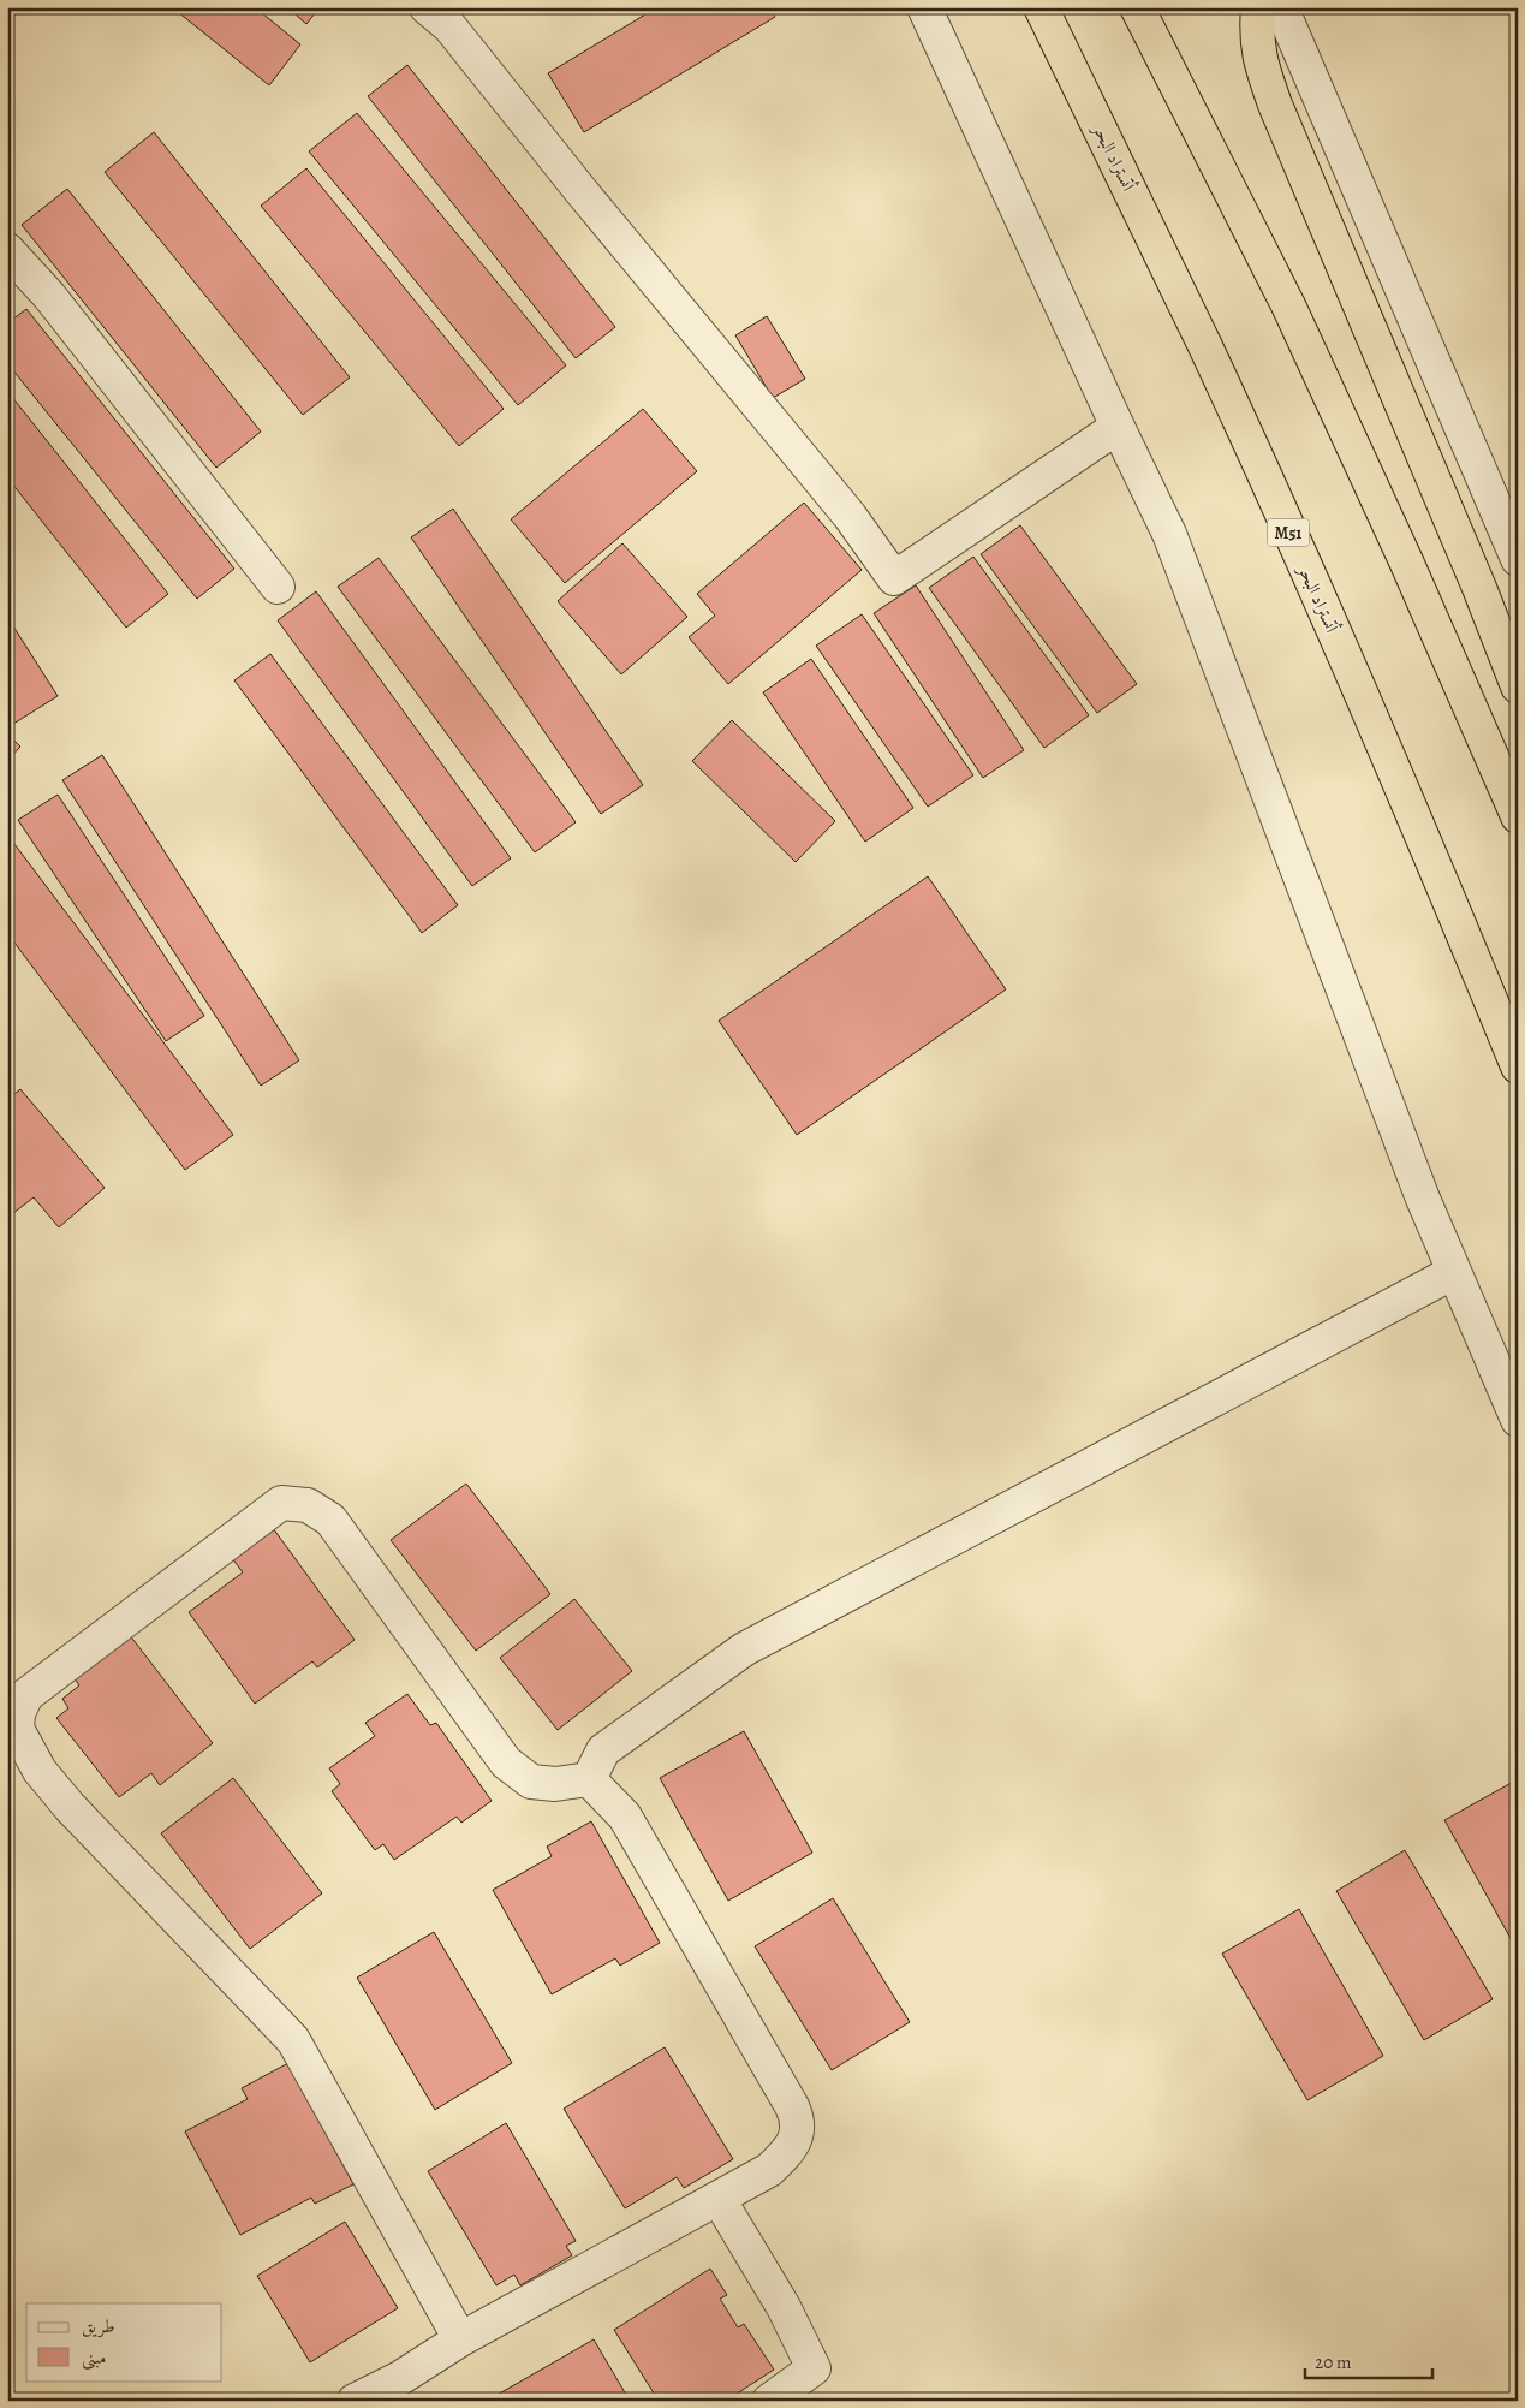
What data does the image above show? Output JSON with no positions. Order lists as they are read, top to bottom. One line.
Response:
{"streets":{"highway":["أتستراد البحر","M51"]},"legend":["طريق","مبنى"],"scale_bar":"20 m"}
